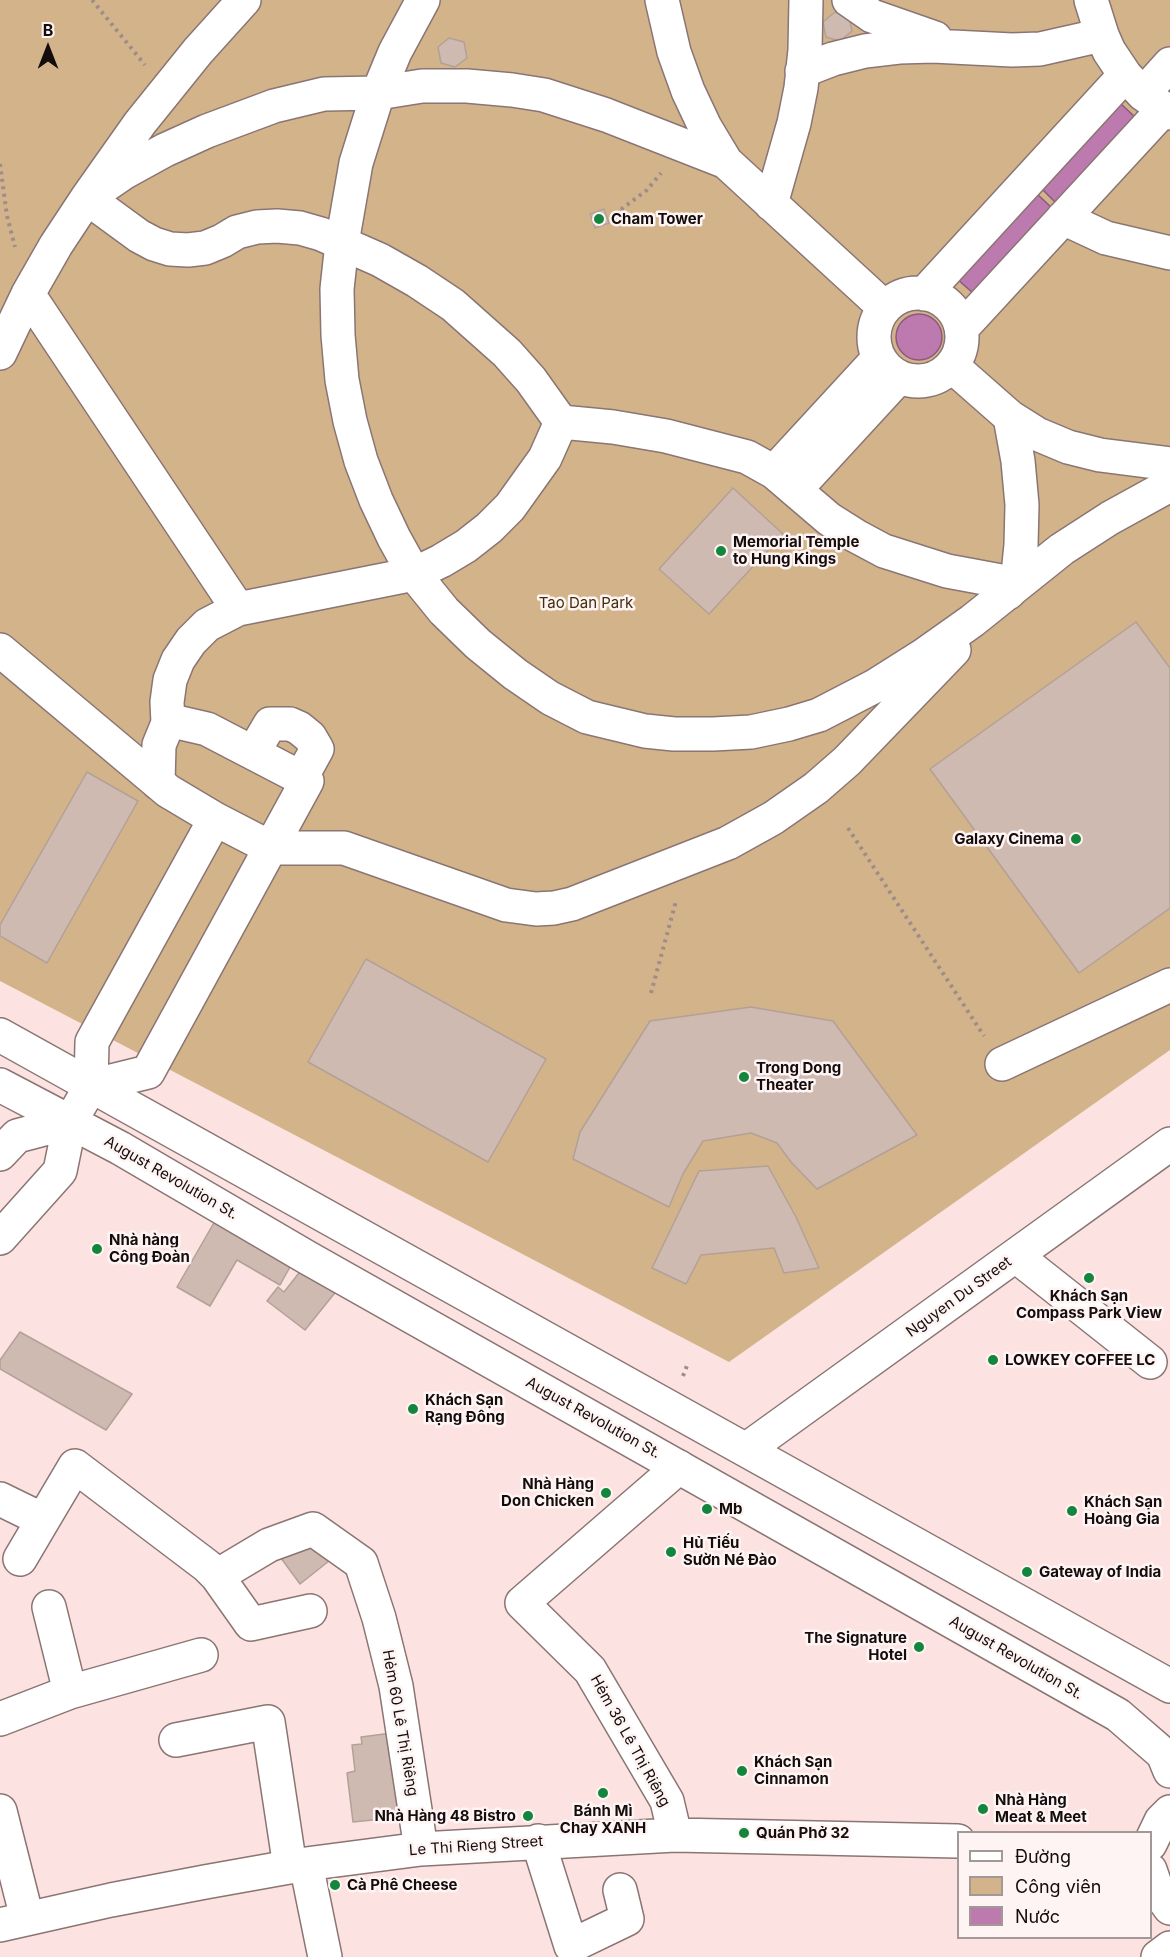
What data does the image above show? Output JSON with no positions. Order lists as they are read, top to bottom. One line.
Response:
{"streets":{"street":["August Revolution St.","Nguyen Du Street","Hẻm 60 Lê Thị Riêng","Hẻm 36 Lê Thị Riêng","Le Thi Rieng Street"]},"crossings":[["August Revolution St.","Hẻm 36 Lê Thị Riêng"],["Hẻm 60 Lê Thị Riêng","Le Thi Rieng Street"],["Hẻm 36 Lê Thị Riêng","Le Thi Rieng Street"]],"parks":["Tao Dan Park"],"places":["Cham Tower","Memorial Temple to Hung Kings","Galaxy Cinema","Trong Dong Theater","Nhà hàng Công Đoàn","Khách Sạn Compass Park View","LOWKEY COFFEE LC","Khách Sạn Rạng Đông","Nhà Hàng Don Chicken","Mb","Khách Sạn Hoàng Gia","Hủ Tiếu Sườn Né Đào","Gateway of India","The Signature Hotel","Khách Sạn Cinnamon","Bánh Mì Chay XANH","Nhà Hàng Meat & Meet","Nhà Hàng 48 Bistro","Quán Phở 32","Cà Phê Cheese"],"legend":["Đường","Công viên","Nước"],"north":"top"}
